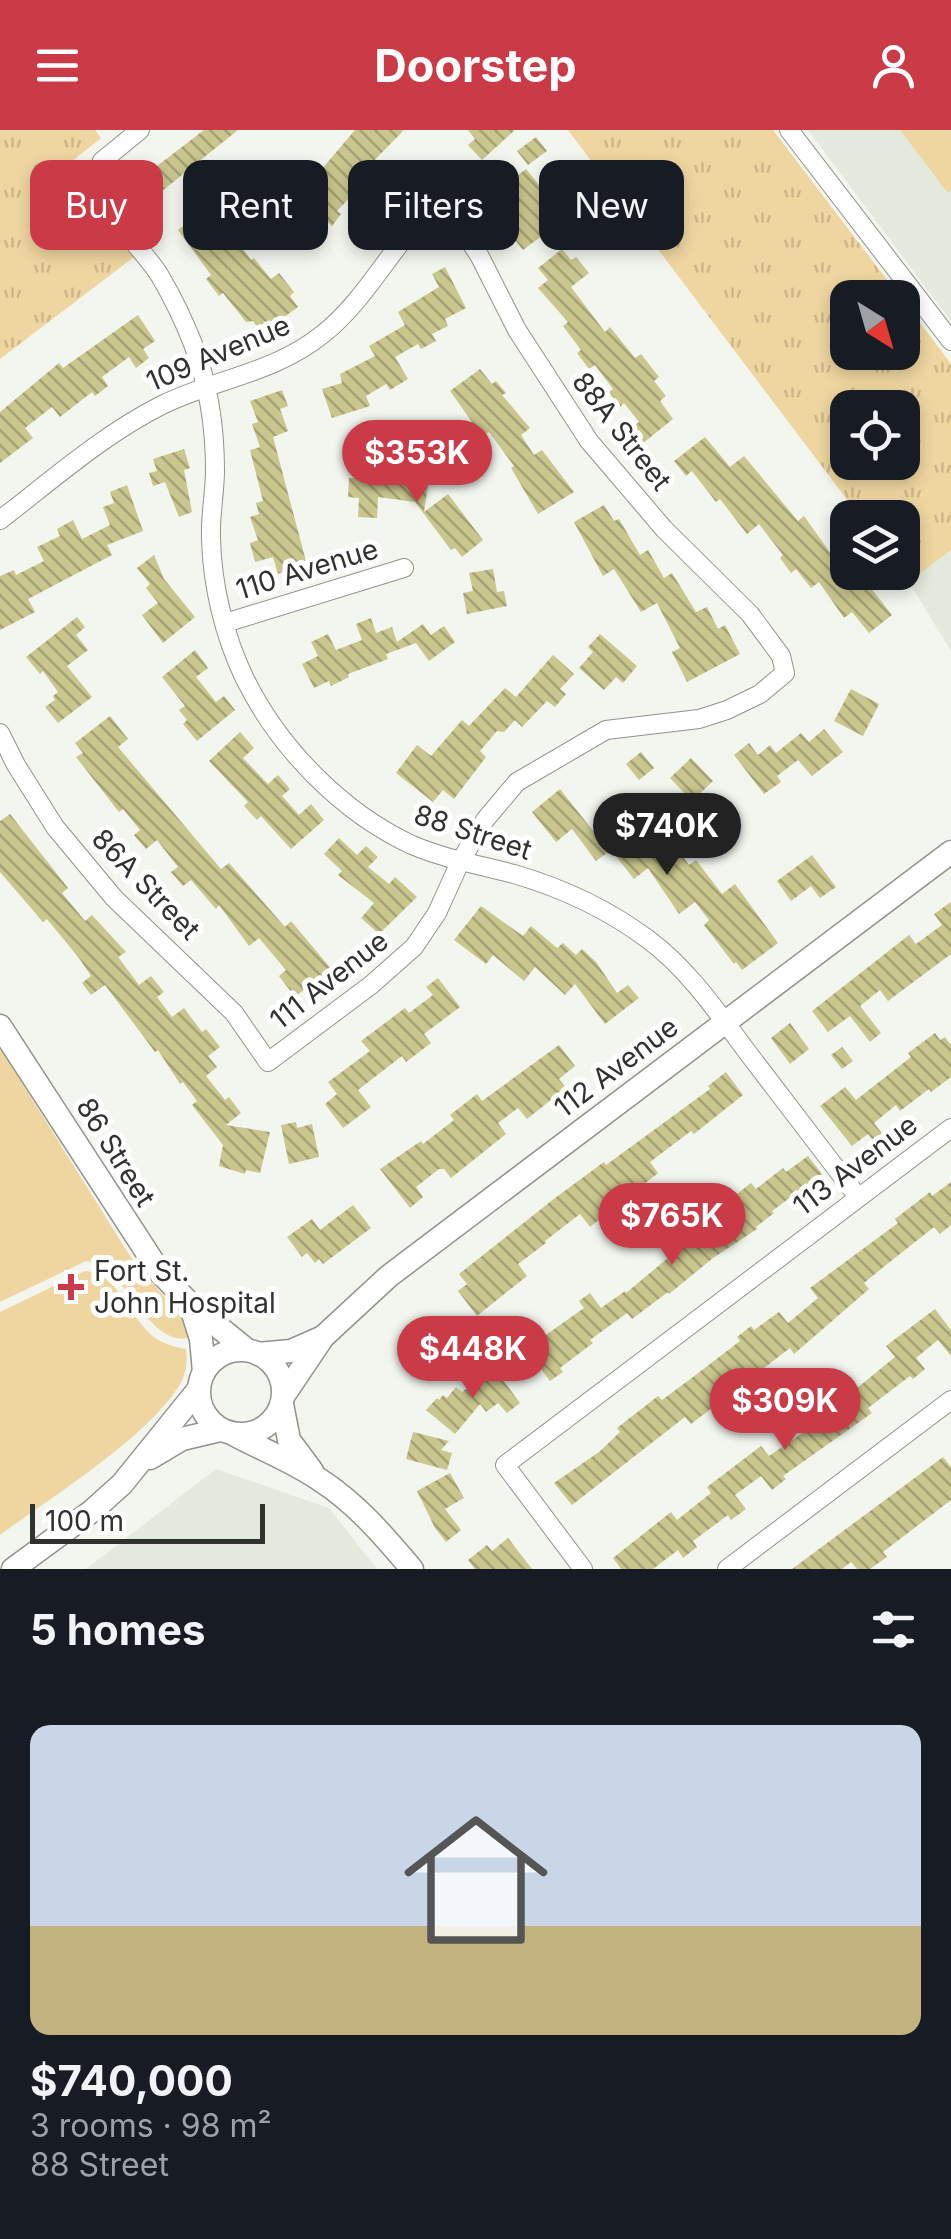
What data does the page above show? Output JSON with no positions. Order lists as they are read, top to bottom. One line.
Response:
{"streets":{"street":["109 Avenue","88A Street","110 Avenue","88 Street","86A Street","111 Avenue","112 Avenue","86 Street","113 Avenue"]},"crossings":[["109 Avenue","88 Street"],["88A Street","111 Avenue"],["110 Avenue","88 Street"],["88 Street","111 Avenue"],["88 Street","112 Avenue"],["88 Street","113 Avenue"],["86A Street","111 Avenue"],["112 Avenue","86 Street"]],"places":{"health":["Fort St. John Hospital"]},"scale_bar":"100 m","north":"bottom right","page":{"header":"Doorstep","chip":["Buy","Rent","Filters","New"],"price":["$353K","$740K","$765K","$448K","$309K"],"scale":"100 m","heading":"5 homes","list":[{"name":"$740,000","note":"3 rooms · 98 m² · 88 Street"}]}}
